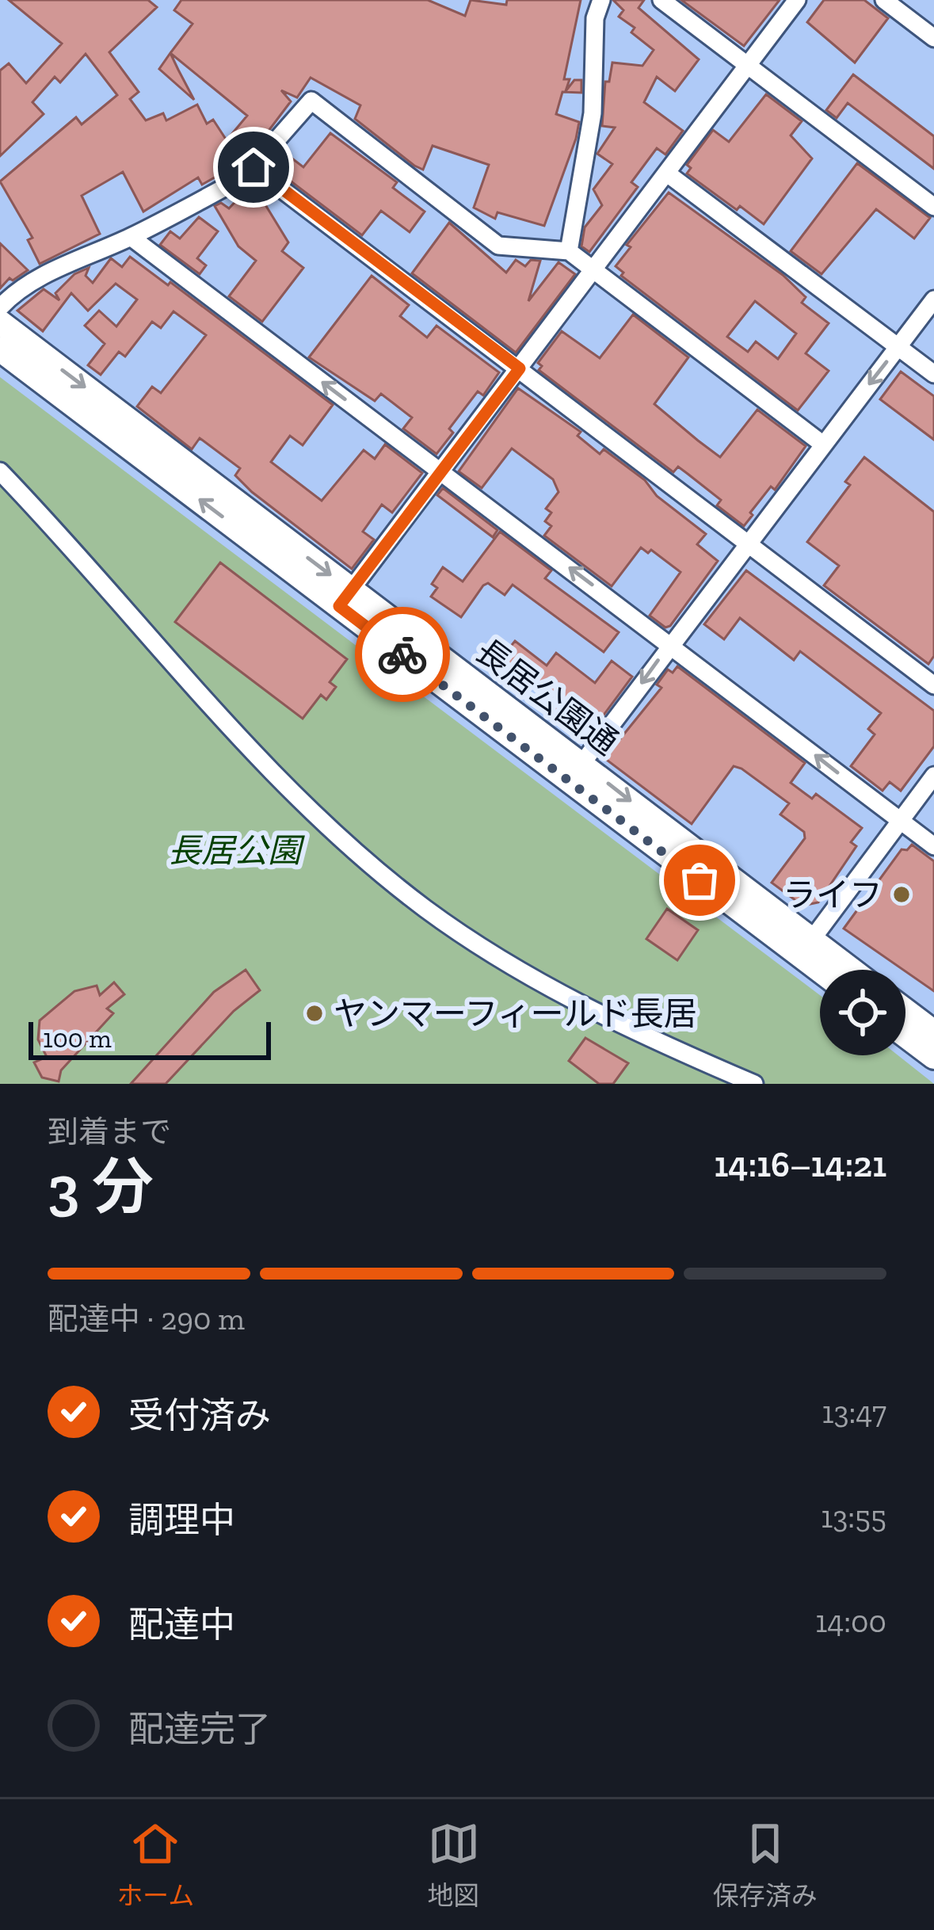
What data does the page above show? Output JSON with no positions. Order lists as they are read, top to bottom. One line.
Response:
{"streets":{"highway":["長居公園通"]},"parks":["長居公園"],"places":["ライフ","ヤンマーフィールド長居"],"scale_bar":"100 m","page":{"scale":"100 m","heading":["3 分","到着まで","14:16–14:21"],"bar":"配達中 · 290 m","list":[["受付済み","13:47"],["調理中","13:55"],["配達中","14:00"],"配達完了"],"tabs":["ホーム","地図","保存済み"]}}
